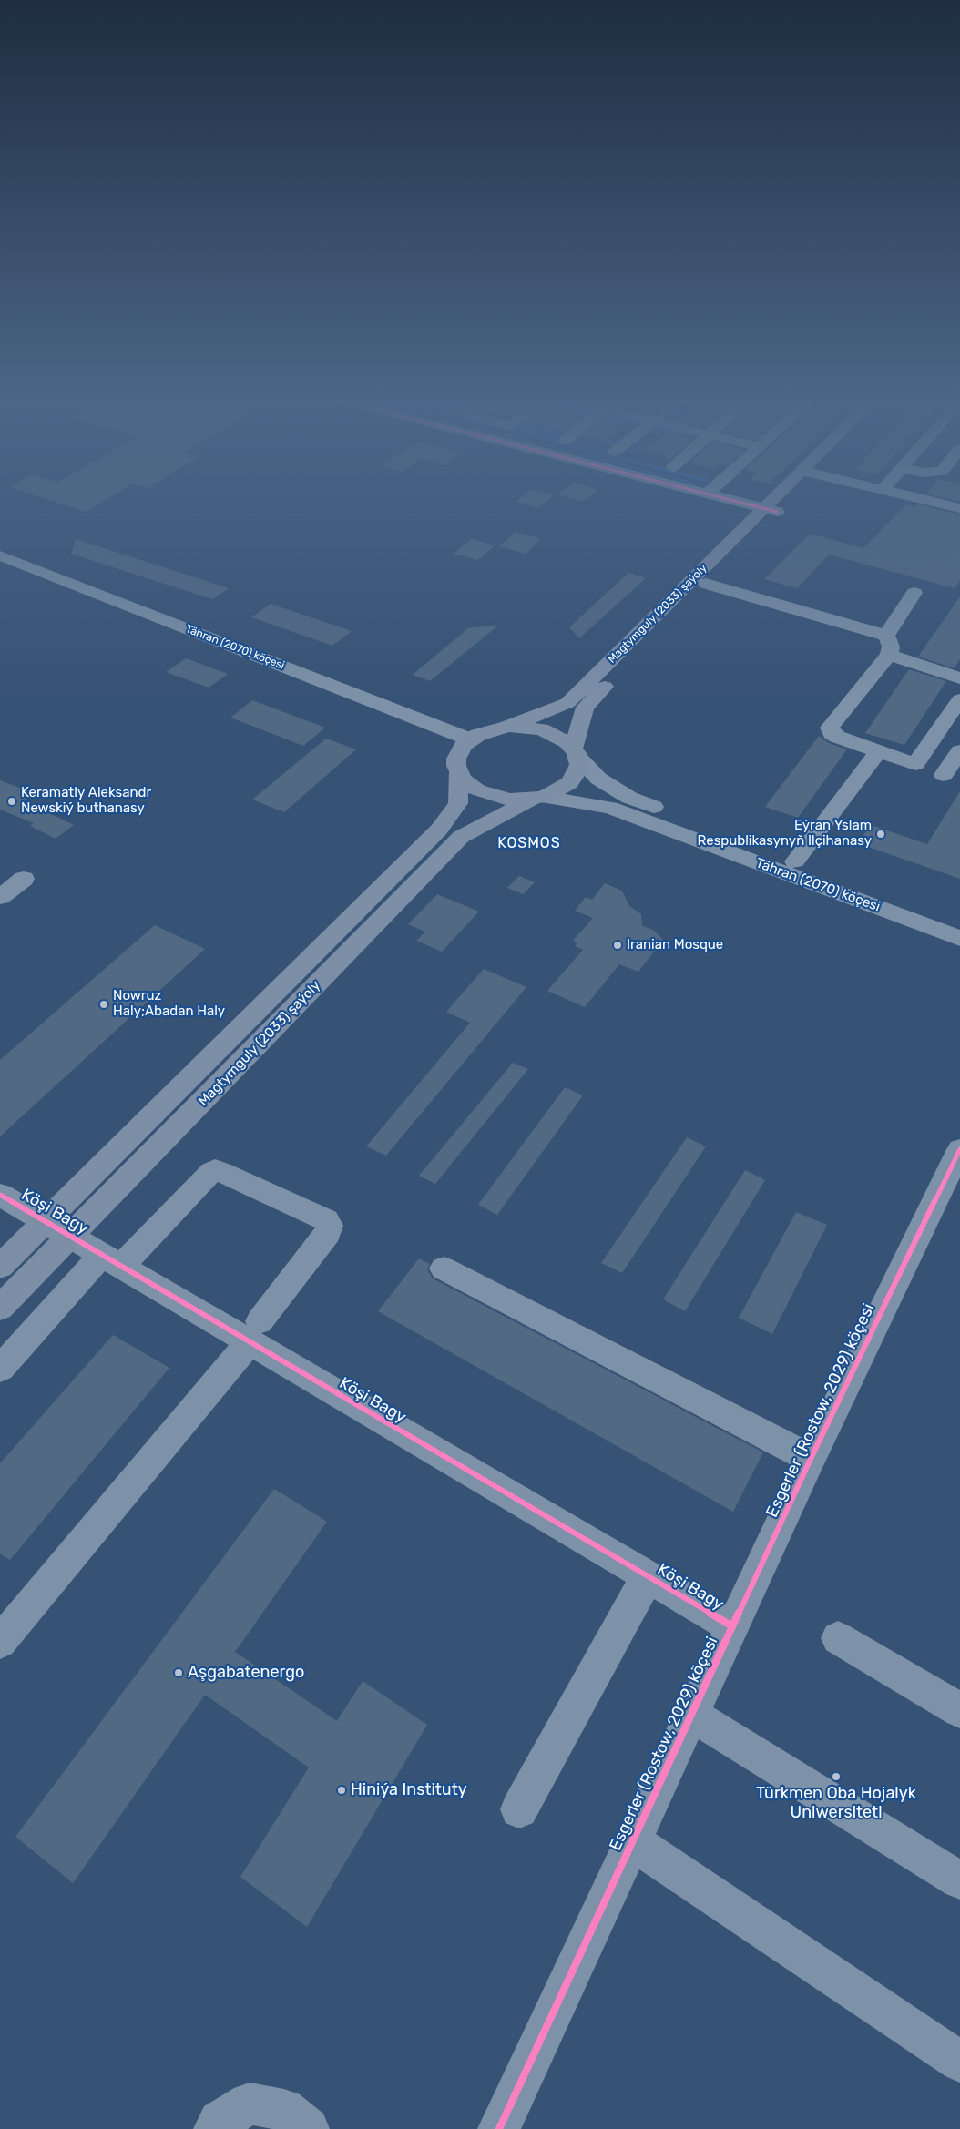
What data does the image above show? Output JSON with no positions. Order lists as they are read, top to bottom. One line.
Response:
{"streets":{"main road":["Magtymguly (2033) şaýoly"],"street":["Tähran (2070) köçesi","Köşi Bagy","Esgerler (Rostow, 2029) köçesi"]},"crossings":[["Magtymguly (2033) şaýoly","Tähran (2070) köçesi"],["Magtymguly (2033) şaýoly","Köşi Bagy"],["Köşi Bagy","Esgerler (Rostow, 2029) köçesi"]],"districts":["KOSMOS"],"places":["Keramatly Aleksandr Newskiý buthanasy","Eýran Yslam Respublikasynyň Ilçihanasy","Iranian Mosque","Nowruz Haly;Abadan Haly","Aşgabatenergo","Türkmen Oba Hojalyk Uniwersiteti","Hiniýa Instituty"]}
